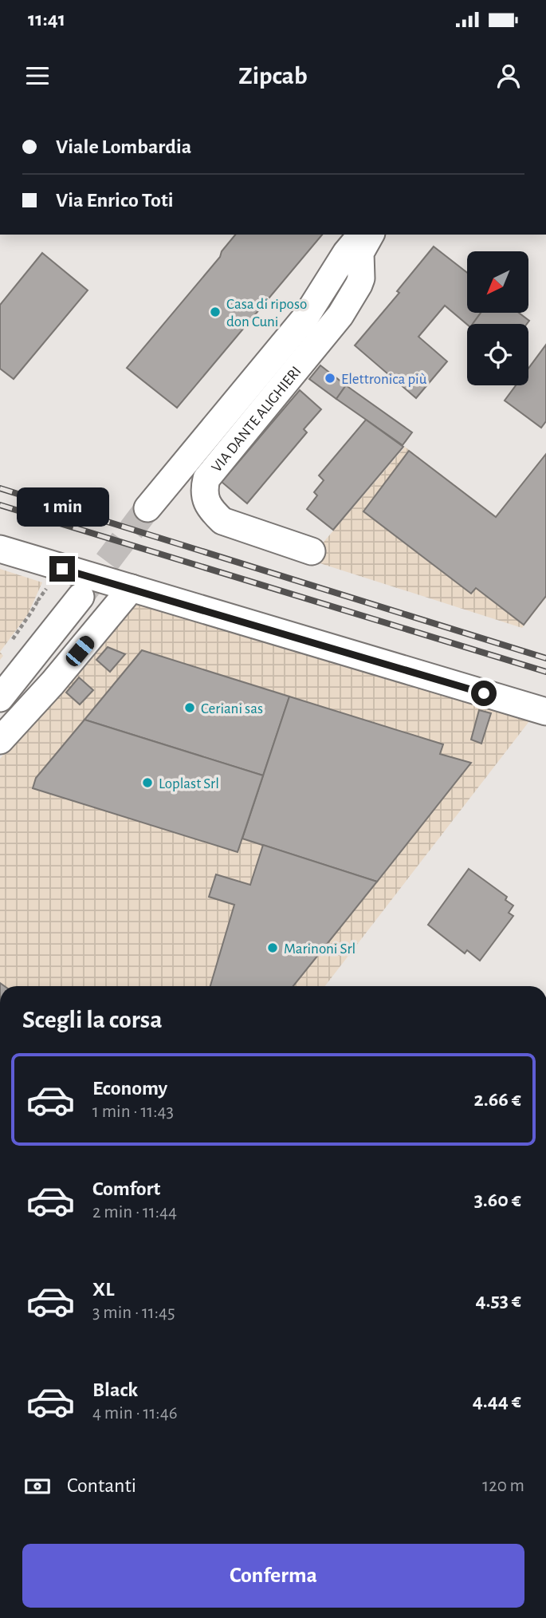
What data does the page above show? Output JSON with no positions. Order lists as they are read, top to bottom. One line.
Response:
{"streets":{"street":["VIA DANTE ALIGHIERI"]},"places":["Casa di riposo don Cuni","Elettronica più","Ceriani sas","Loplast Srl","Marinoni Srl"],"north":"bottom left","page":{"status":"11:41","header":"Zipcab","banner":["Viale Lombardia","Via Enrico Toti"],"bubble":"1 min","heading":"Scegli la corsa","list":[{"name":"Economy","note":"1 min · 11:43","value":"2.66 €"},{"name":"Comfort","note":"2 min · 11:44","value":"3.60 €"},{"name":"XL","note":"3 min · 11:45","value":"4.53 €"},{"name":"Black","note":"4 min · 11:46","value":"4.44 €"}],"pay":["Contanti","120 m"],"buttons":"Conferma"}}
